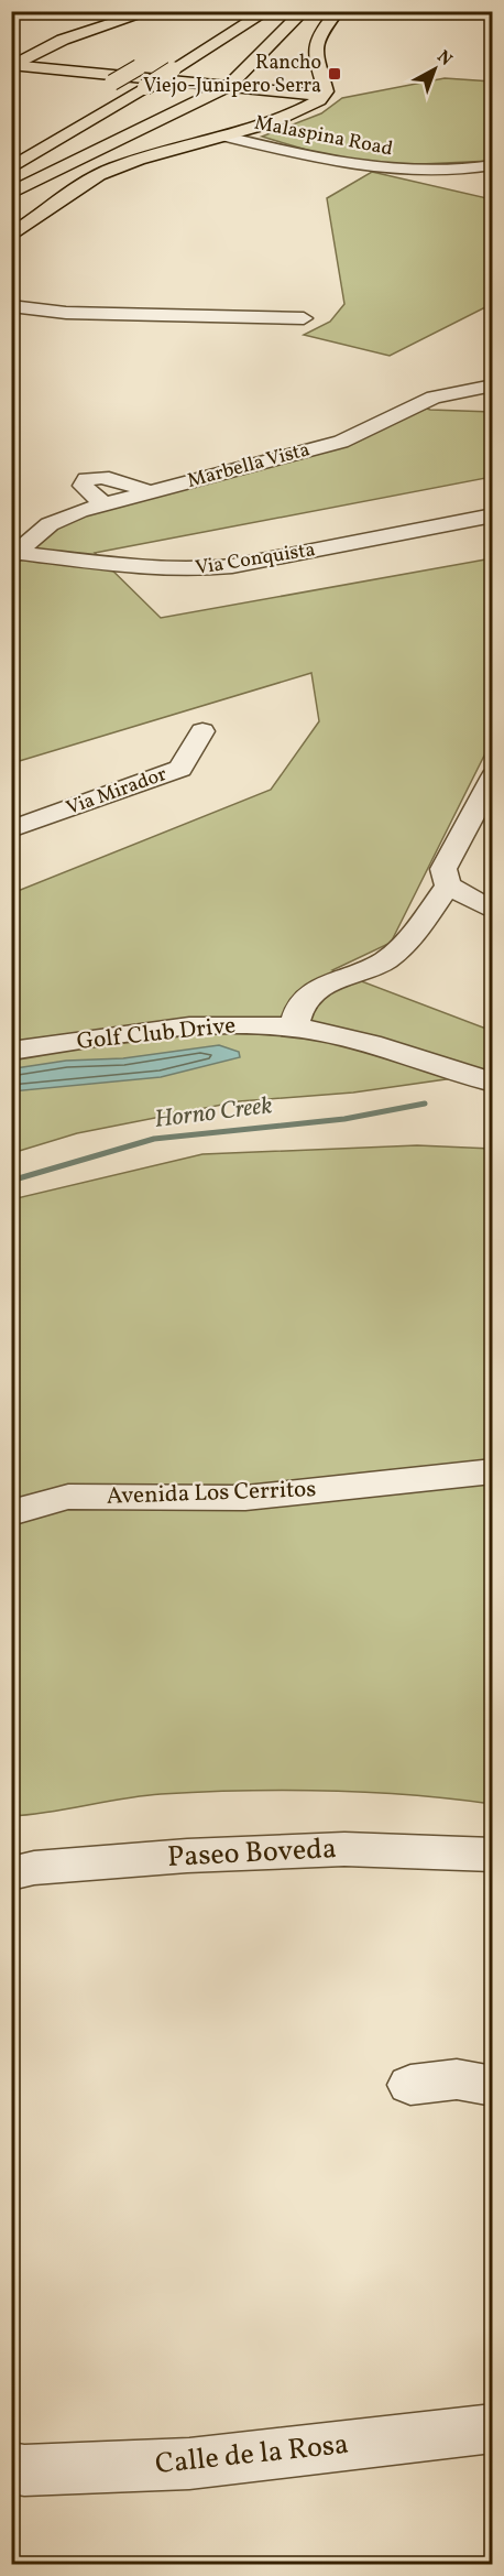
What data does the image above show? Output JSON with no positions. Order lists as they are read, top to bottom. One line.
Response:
{"streets":{"street":["Malaspina Road","Marbella Vista","Via Conquista","Via Mirador","Golf Club Drive","Avenida Los Cerritos","Paseo Boveda","Calle de la Rosa"]},"crossings":[["Marbella Vista","Via Conquista"]],"water":["Horno Creek"],"places":{"transit":["Rancho Viejo-Junipero Serra"]},"north":"top right"}
